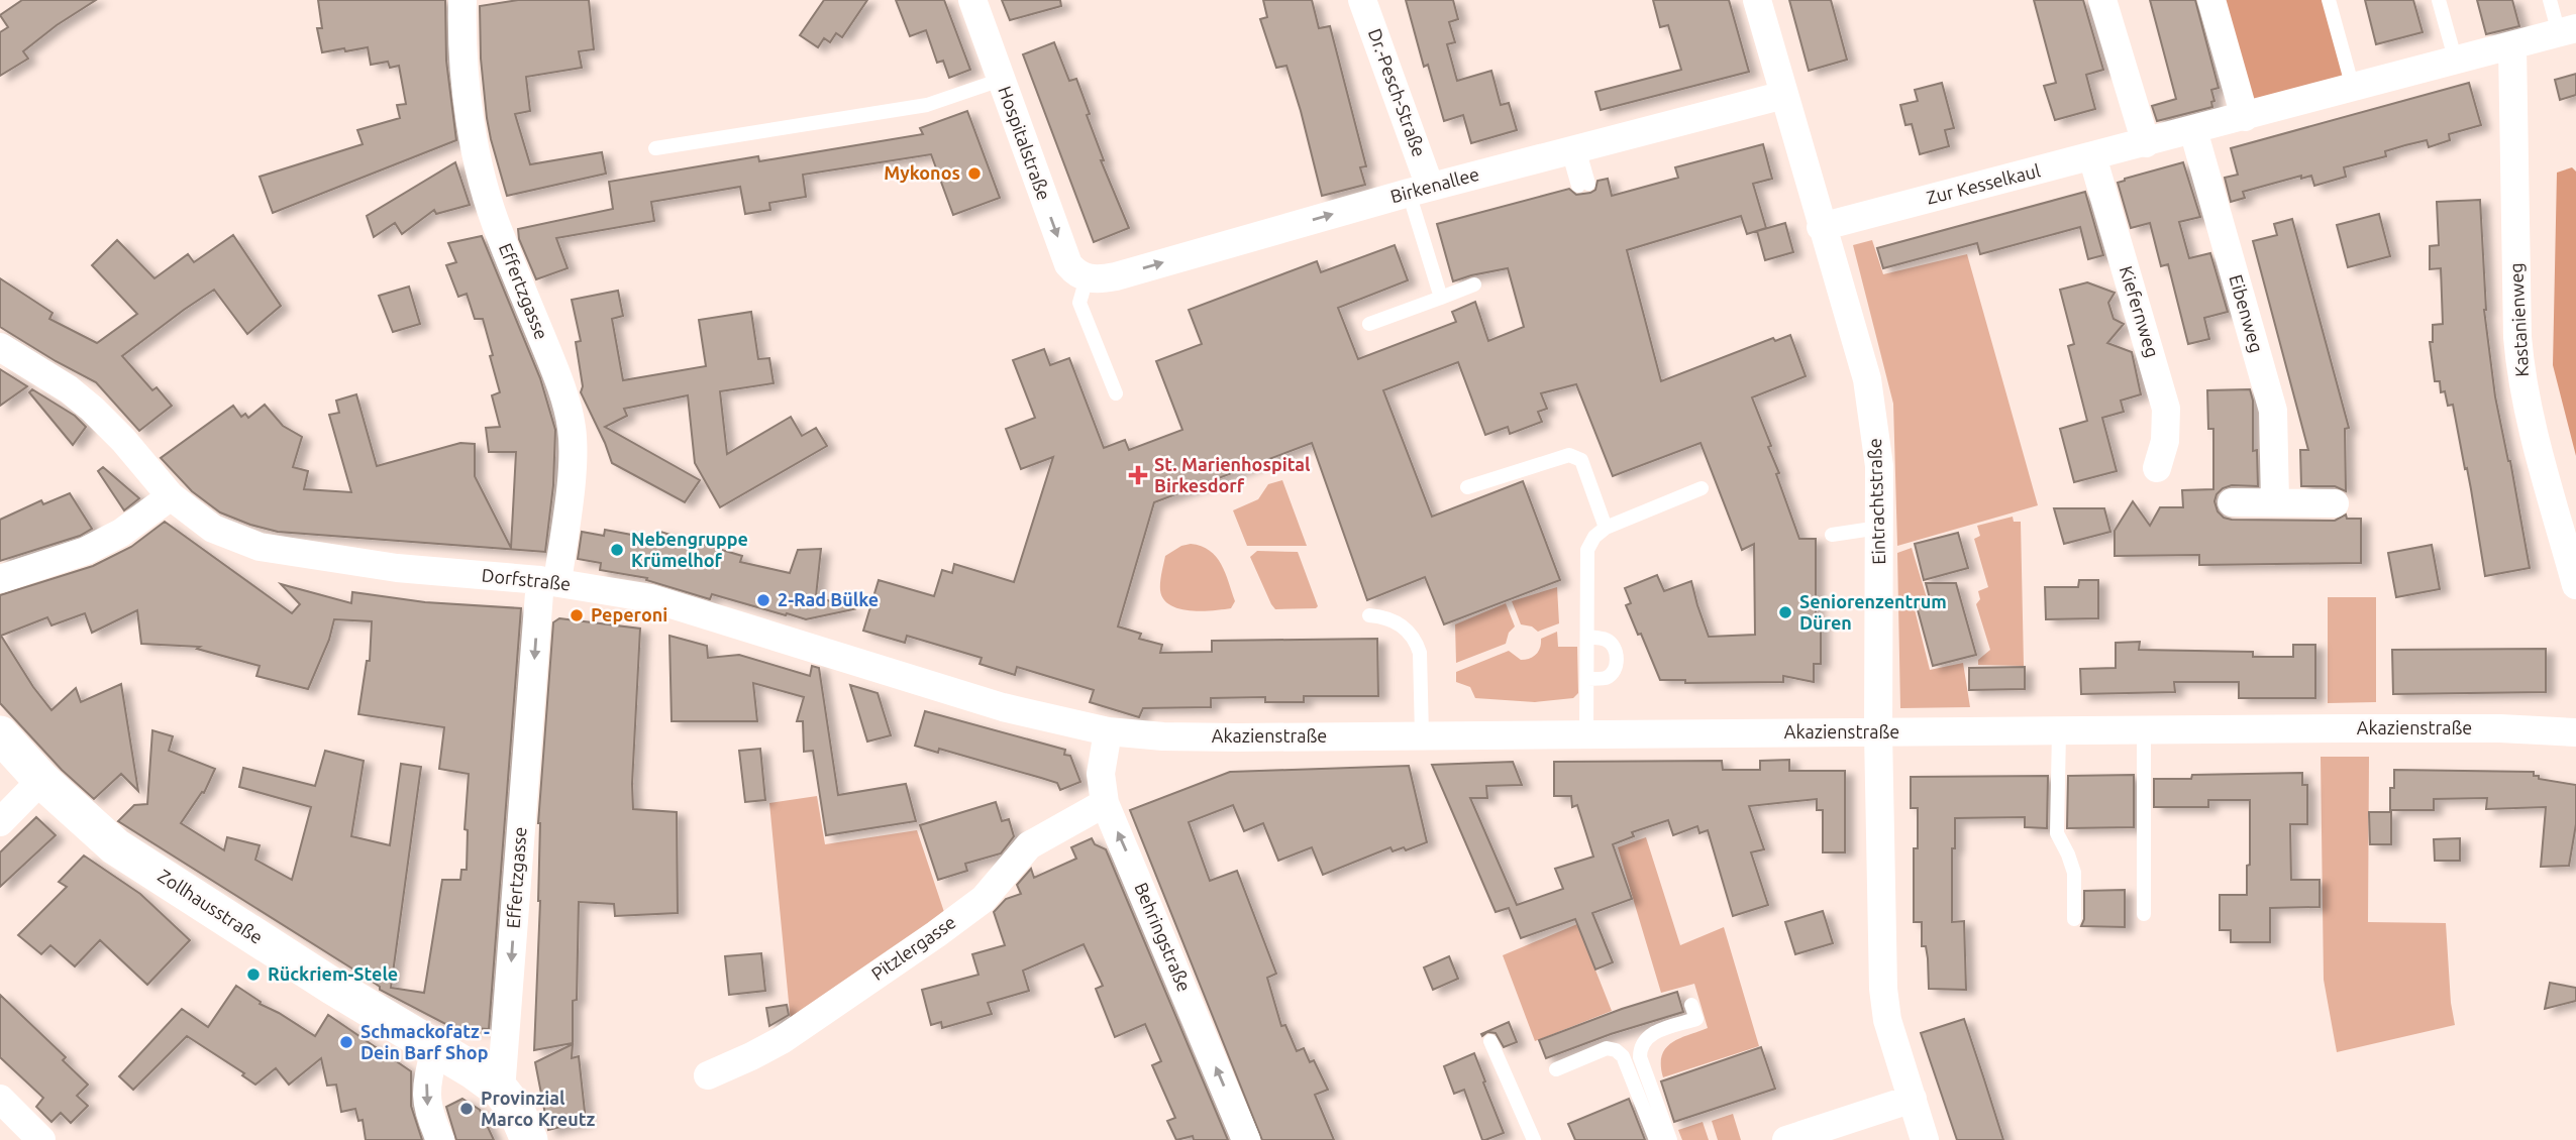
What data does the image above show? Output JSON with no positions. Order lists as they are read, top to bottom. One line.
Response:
{"streets":{"street":["Dr.-Pesch-Straße","Hospitalstraße","Zur Kesselkaul","Birkenallee","Effertzgasse","Kiefernweg","Eibenweg","Kastanienweg","Eintrachtstraße","Dorfstraße","Akazienstraße","Zollhausstraße","Behringstraße","Pitzlergasse"]},"crossings":[["Dr.-Pesch-Straße","Birkenallee"],["Hospitalstraße","Birkenallee"],["Zur Kesselkaul","Kiefernweg"],["Zur Kesselkaul","Eibenweg"],["Zur Kesselkaul","Kastanienweg"],["Zur Kesselkaul","Eintrachtstraße"],["Birkenallee","Eintrachtstraße"],["Effertzgasse","Dorfstraße"],["Effertzgasse","Zollhausstraße"],["Eintrachtstraße","Akazienstraße"],["Dorfstraße","Akazienstraße"],["Dorfstraße","Behringstraße"],["Akazienstraße","Behringstraße"],["Behringstraße","Pitzlergasse"]],"one_way":["Hospitalstraße","Birkenallee","Effertzgasse","Behringstraße"],"places":{"other":["Mykonos","Nebengruppe Krümelhof","2-Rad Bülke","Seniorenzentrum Düren","Peperoni","Rückriem-Stele","Schmackofatz - Dein Barf Shop","Provinzial Marco Kreutz"],"health":["St. Marienhospital Birkesdorf"]}}
